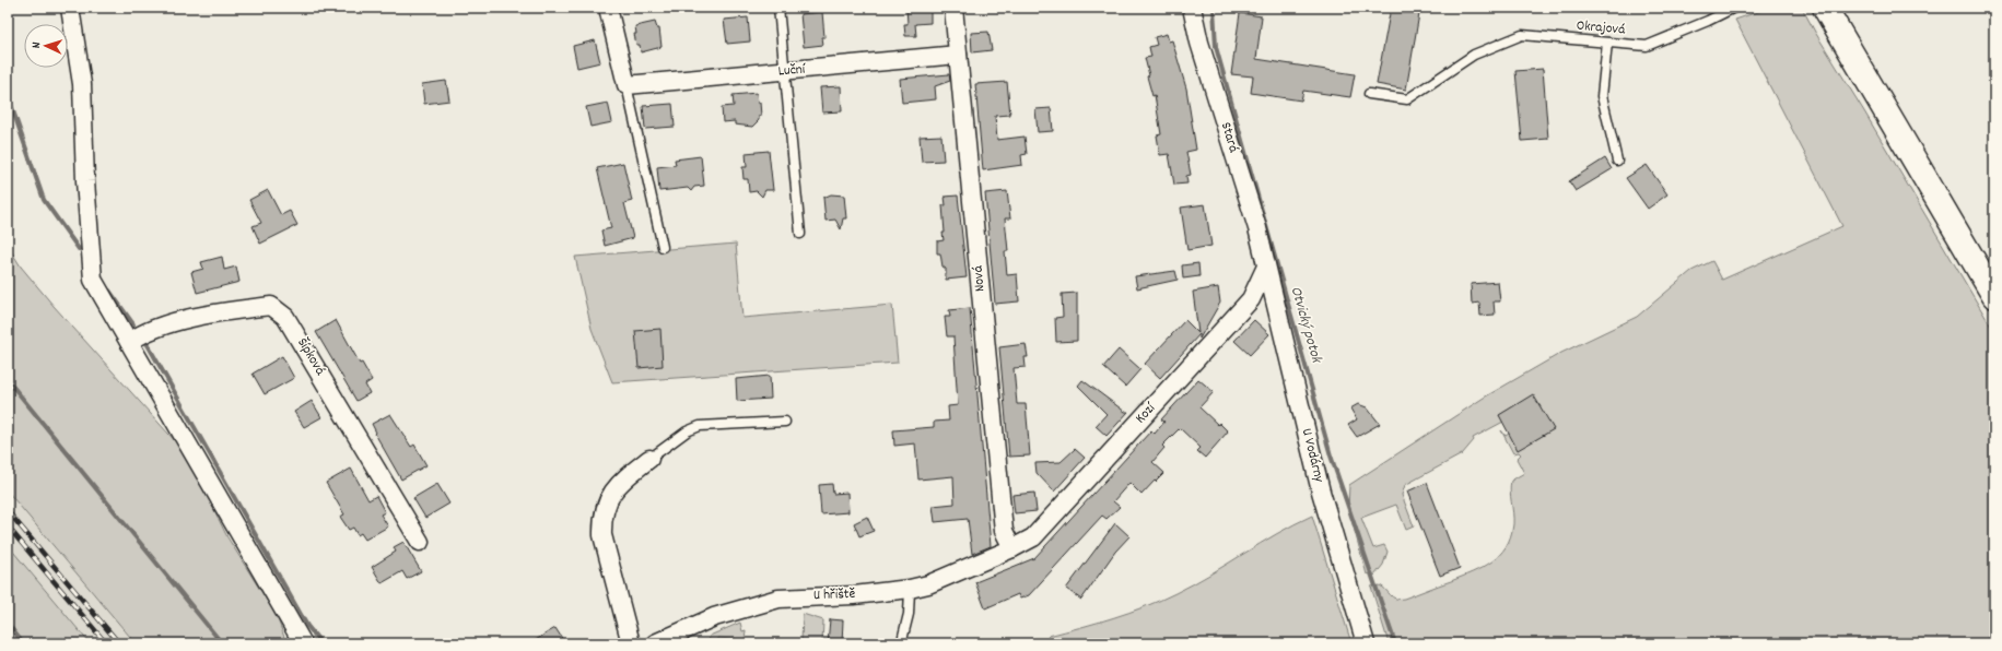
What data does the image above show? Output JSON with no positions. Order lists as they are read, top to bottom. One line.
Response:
{"streets":{"street":["Luční","Stará","Nová","Šípková","Kozí","U Vodárny","U hřiště"],"lane":["Okrajová"]},"crossings":[["Luční","Nová"],["Stará","Kozí"],["Stará","U Vodárny"],["Nová","Kozí"],["Nová","U hřiště"],["Kozí","U Vodárny"],["Kozí","U hřiště"]],"water":["Otvický potok"],"north":"left"}
